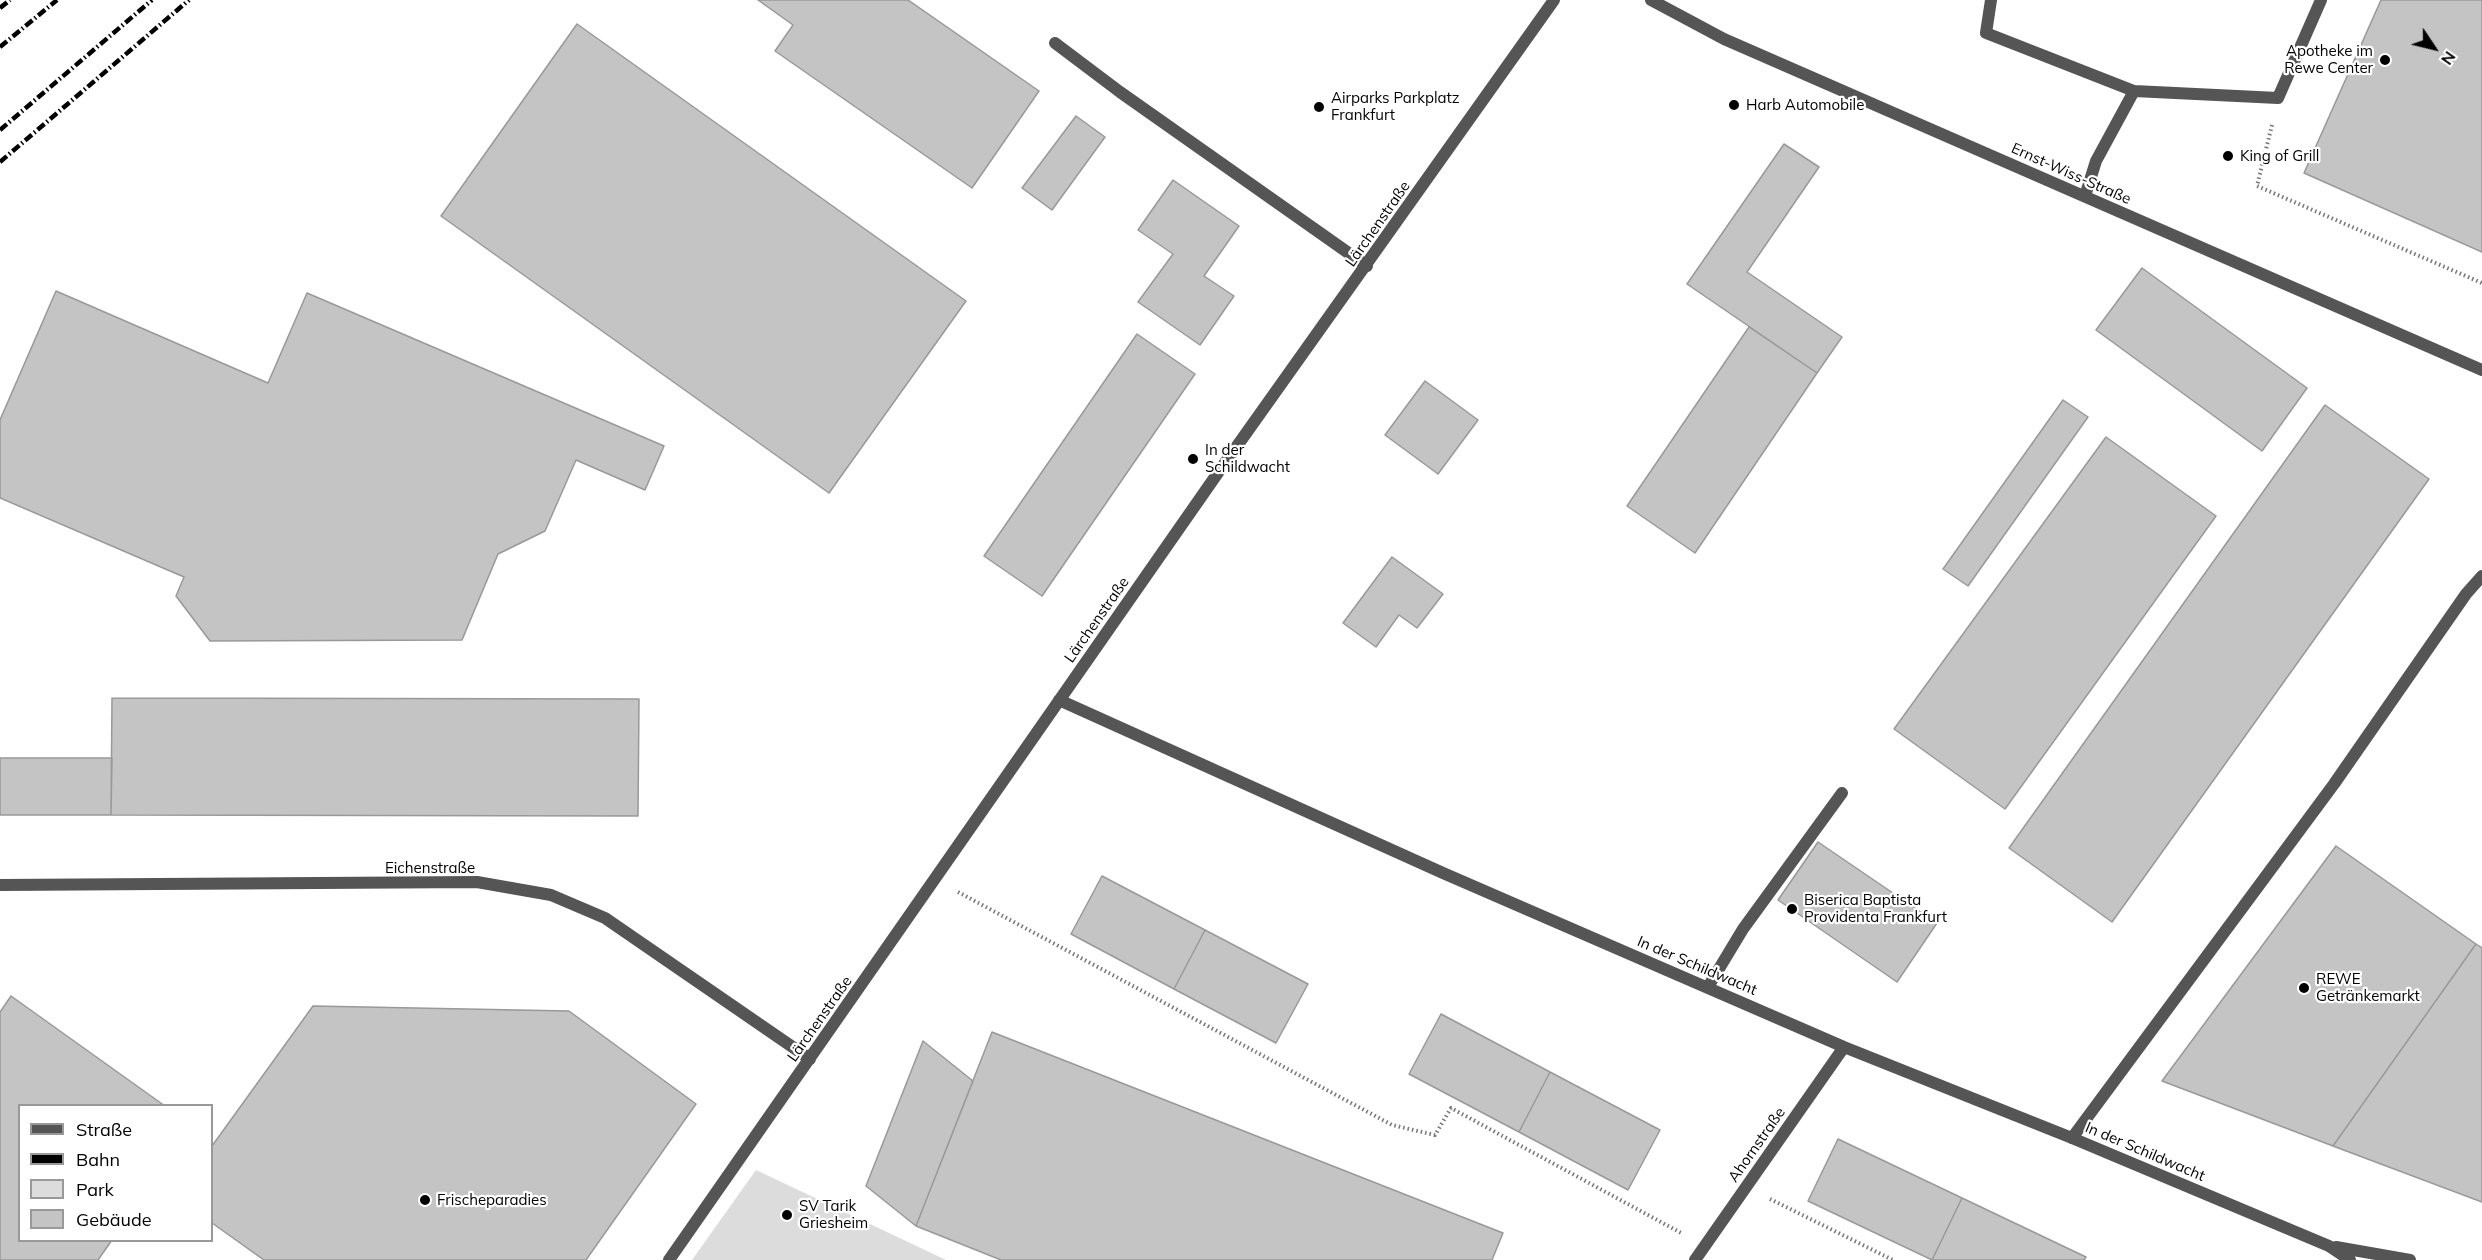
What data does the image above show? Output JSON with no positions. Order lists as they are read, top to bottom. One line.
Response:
{"streets":{"street":["Ernst-Wiss-Straße","Lärchenstraße","Eichenstraße","In der Schildwacht","Ahornstraße"]},"crossings":[["Lärchenstraße","Eichenstraße"],["Lärchenstraße","In der Schildwacht"],["In der Schildwacht","Ahornstraße"]],"places":["Apotheke im Rewe Center","Harb Automobile","Airparks Parkplatz Frankfurt","King of Grill","In der Schildwacht","Biserica Baptista Providenta Frankfurt","REWE Getränkemarkt","Frischeparadies","SV Tarik Griesheim"],"legend":["Straße","Bahn","Park","Gebäude"],"north":"bottom right"}
